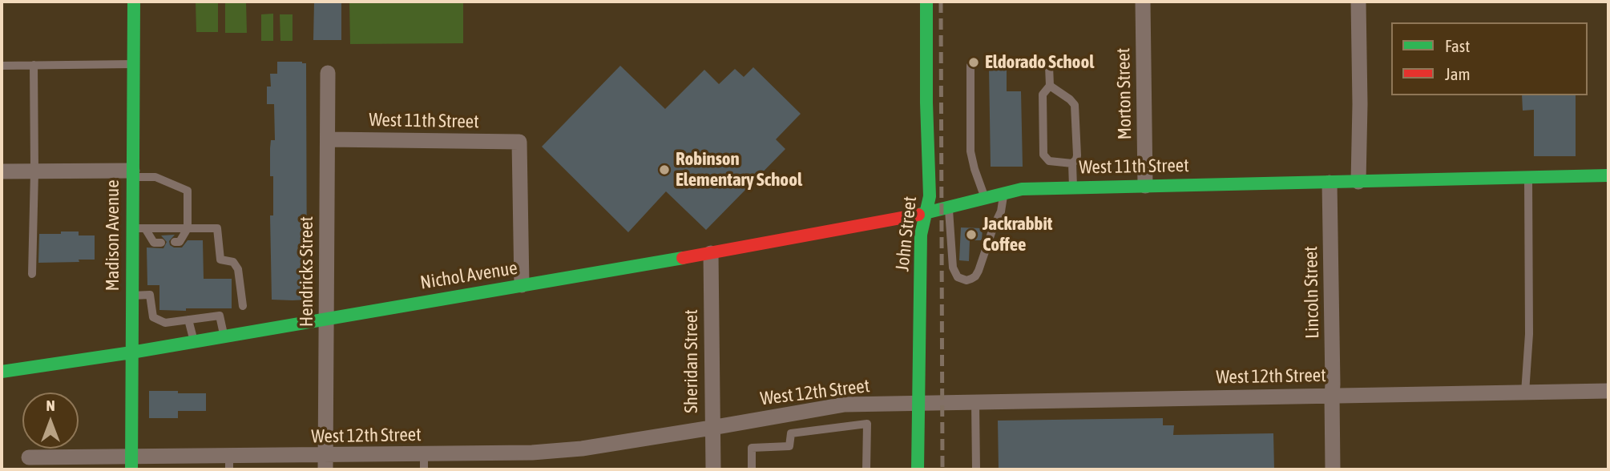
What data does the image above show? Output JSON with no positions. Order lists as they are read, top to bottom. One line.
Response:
{"streets":{"street":["Morton Street","West 11th Street","John Street","Madison Avenue","Hendricks Street","Nichol Avenue","Lincoln Street","Sheridan Street","West 12th Street"]},"crossings":[["Morton Street","West 11th Street"],["West 11th Street","Hendricks Street"],["West 11th Street","Nichol Avenue"],["West 11th Street","Lincoln Street"],["John Street","Nichol Avenue"],["John Street","West 12th Street"],["Madison Avenue","Nichol Avenue"],["Madison Avenue","West 12th Street"],["Hendricks Street","Nichol Avenue"],["Hendricks Street","West 12th Street"],["Nichol Avenue","Sheridan Street"],["Lincoln Street","West 12th Street"],["Sheridan Street","West 12th Street"]],"places":["Eldorado School","Robinson Elementary School","Jackrabbit Coffee"],"legend":["Fast","Jam"],"north":"top"}
